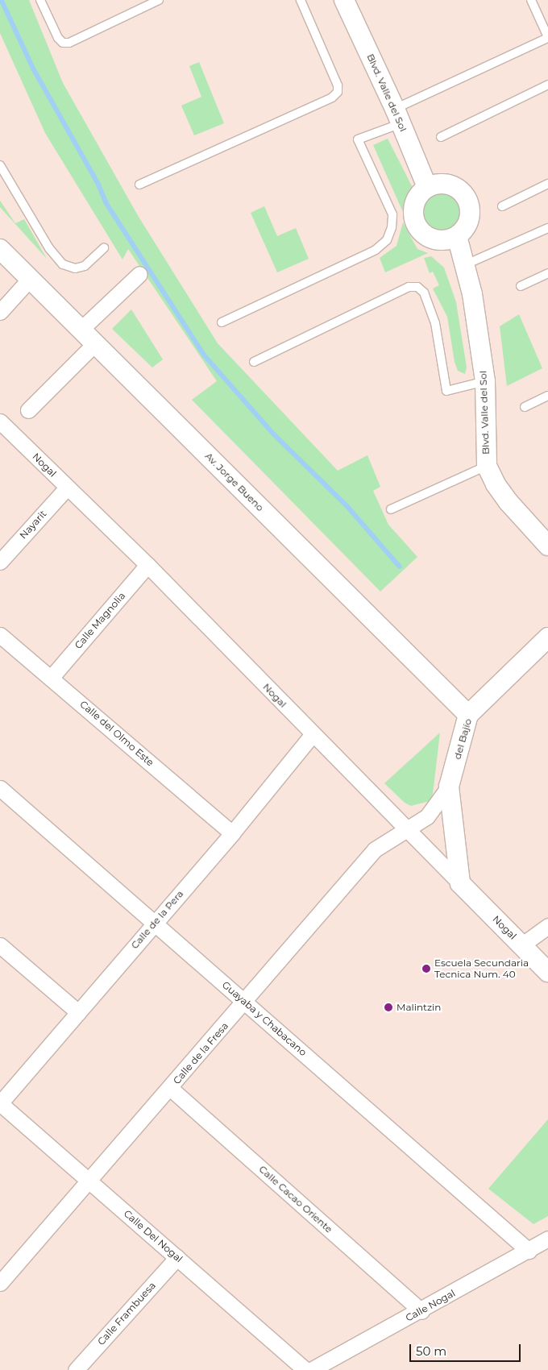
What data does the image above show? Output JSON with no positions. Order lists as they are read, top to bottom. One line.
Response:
{"streets":{"street":["Blvd. Valle del Sol","Nogal","Av. Jorge Bueno","Nayarit","Calle Magnolia","Calle del Olmo Este","del Bajío","Calle de la Pera","Guayaba y Chabacano","Calle de la Fresa","Calle Cacao Oriente","Calle Del Nogal","Calle Nogal","Calle Frambuesa"]},"crossings":[["Nogal","Nayarit"],["Nogal","Calle Magnolia"],["Nogal","del Bajío"],["Nogal","Calle de la Pera"],["Nogal","Calle de la Fresa"],["Av. Jorge Bueno","del Bajío"],["Calle Magnolia","Calle del Olmo Este"],["Calle del Olmo Este","Calle de la Pera"],["del Bajío","Calle de la Fresa"],["Calle de la Pera","Guayaba y Chabacano"],["Calle de la Pera","Calle Del Nogal"],["Guayaba y Chabacano","Calle de la Fresa"],["Guayaba y Chabacano","Calle Nogal"],["Calle de la Fresa","Calle Cacao Oriente"],["Calle de la Fresa","Calle Del Nogal"],["Calle Cacao Oriente","Calle Nogal"],["Calle Del Nogal","Calle Frambuesa"]],"places":["Escuela Secundaria Tecnica Num. 40","Malintzin"],"scale_bar":"50 m"}
